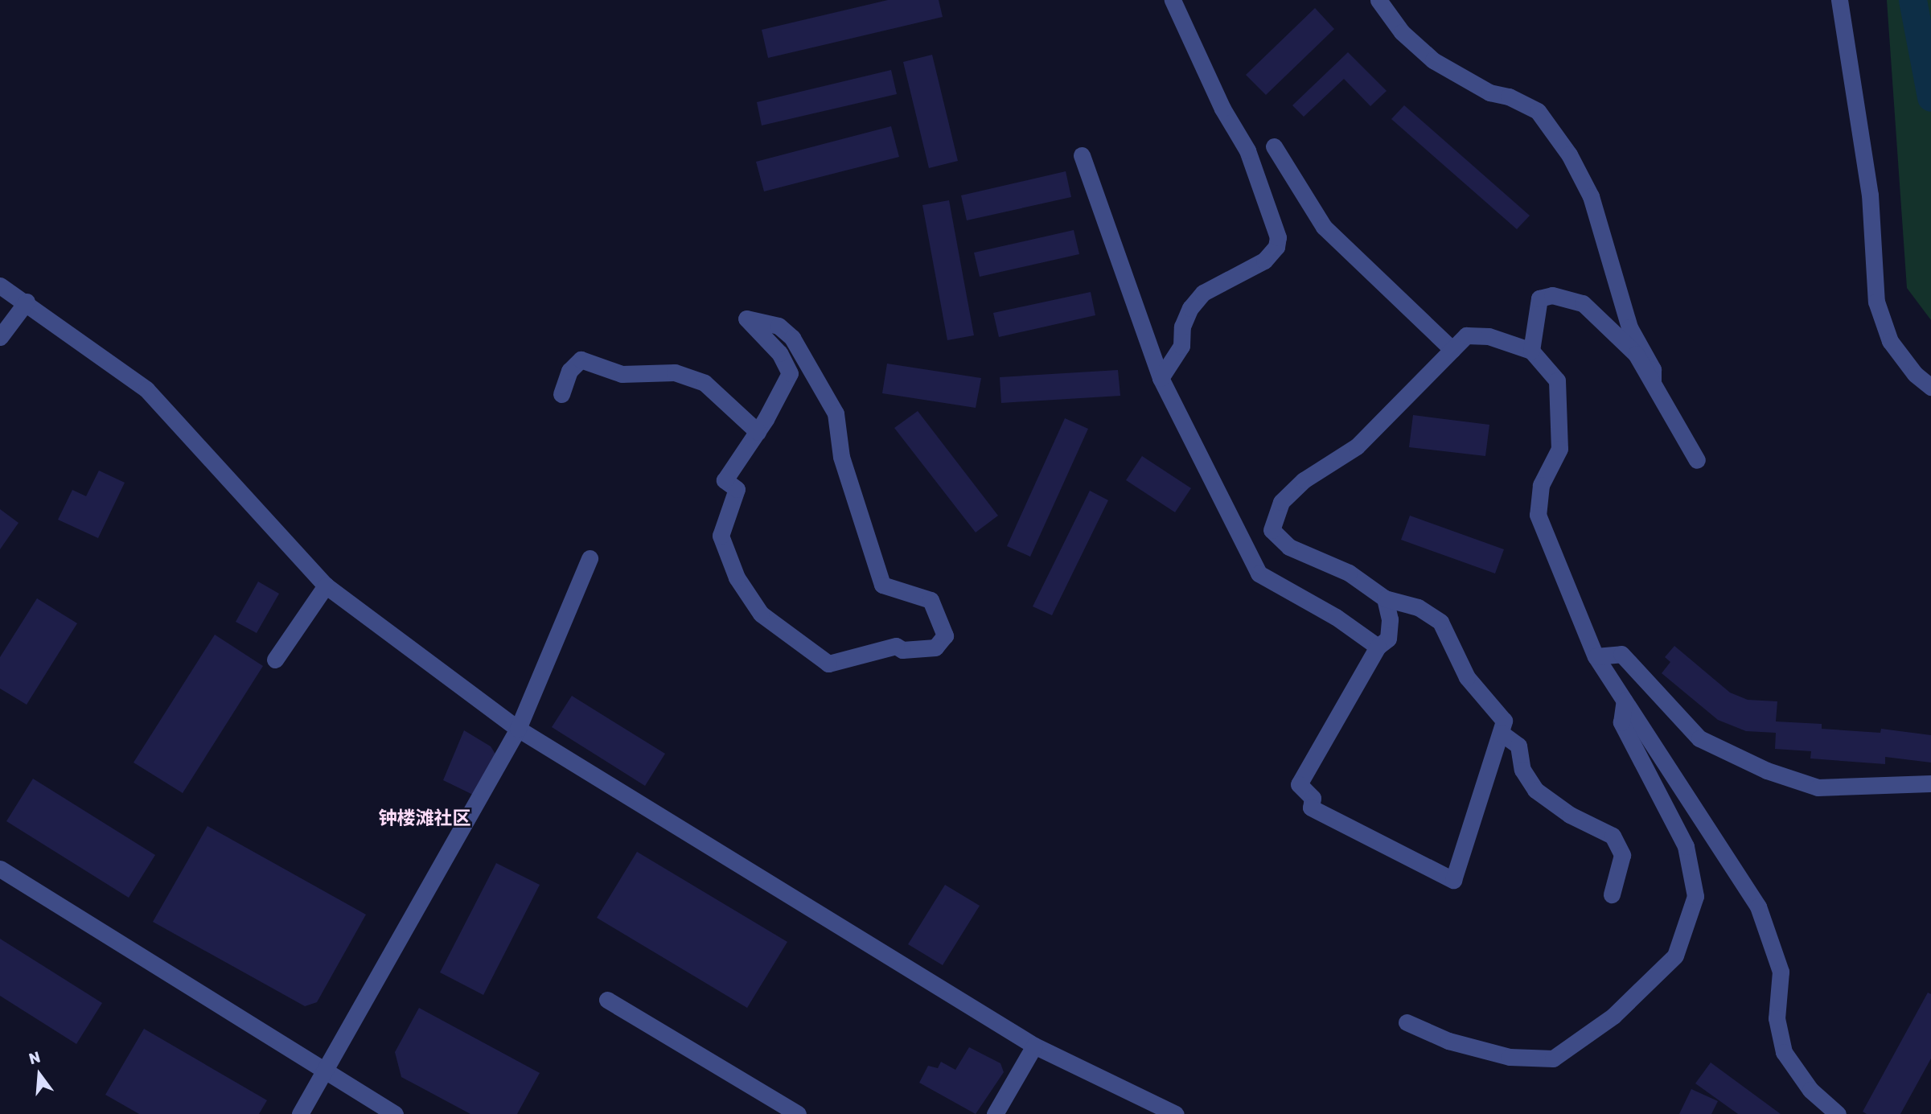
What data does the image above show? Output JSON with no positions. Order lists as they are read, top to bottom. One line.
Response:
{"districts":["钟楼滩社区"],"north":"top"}
